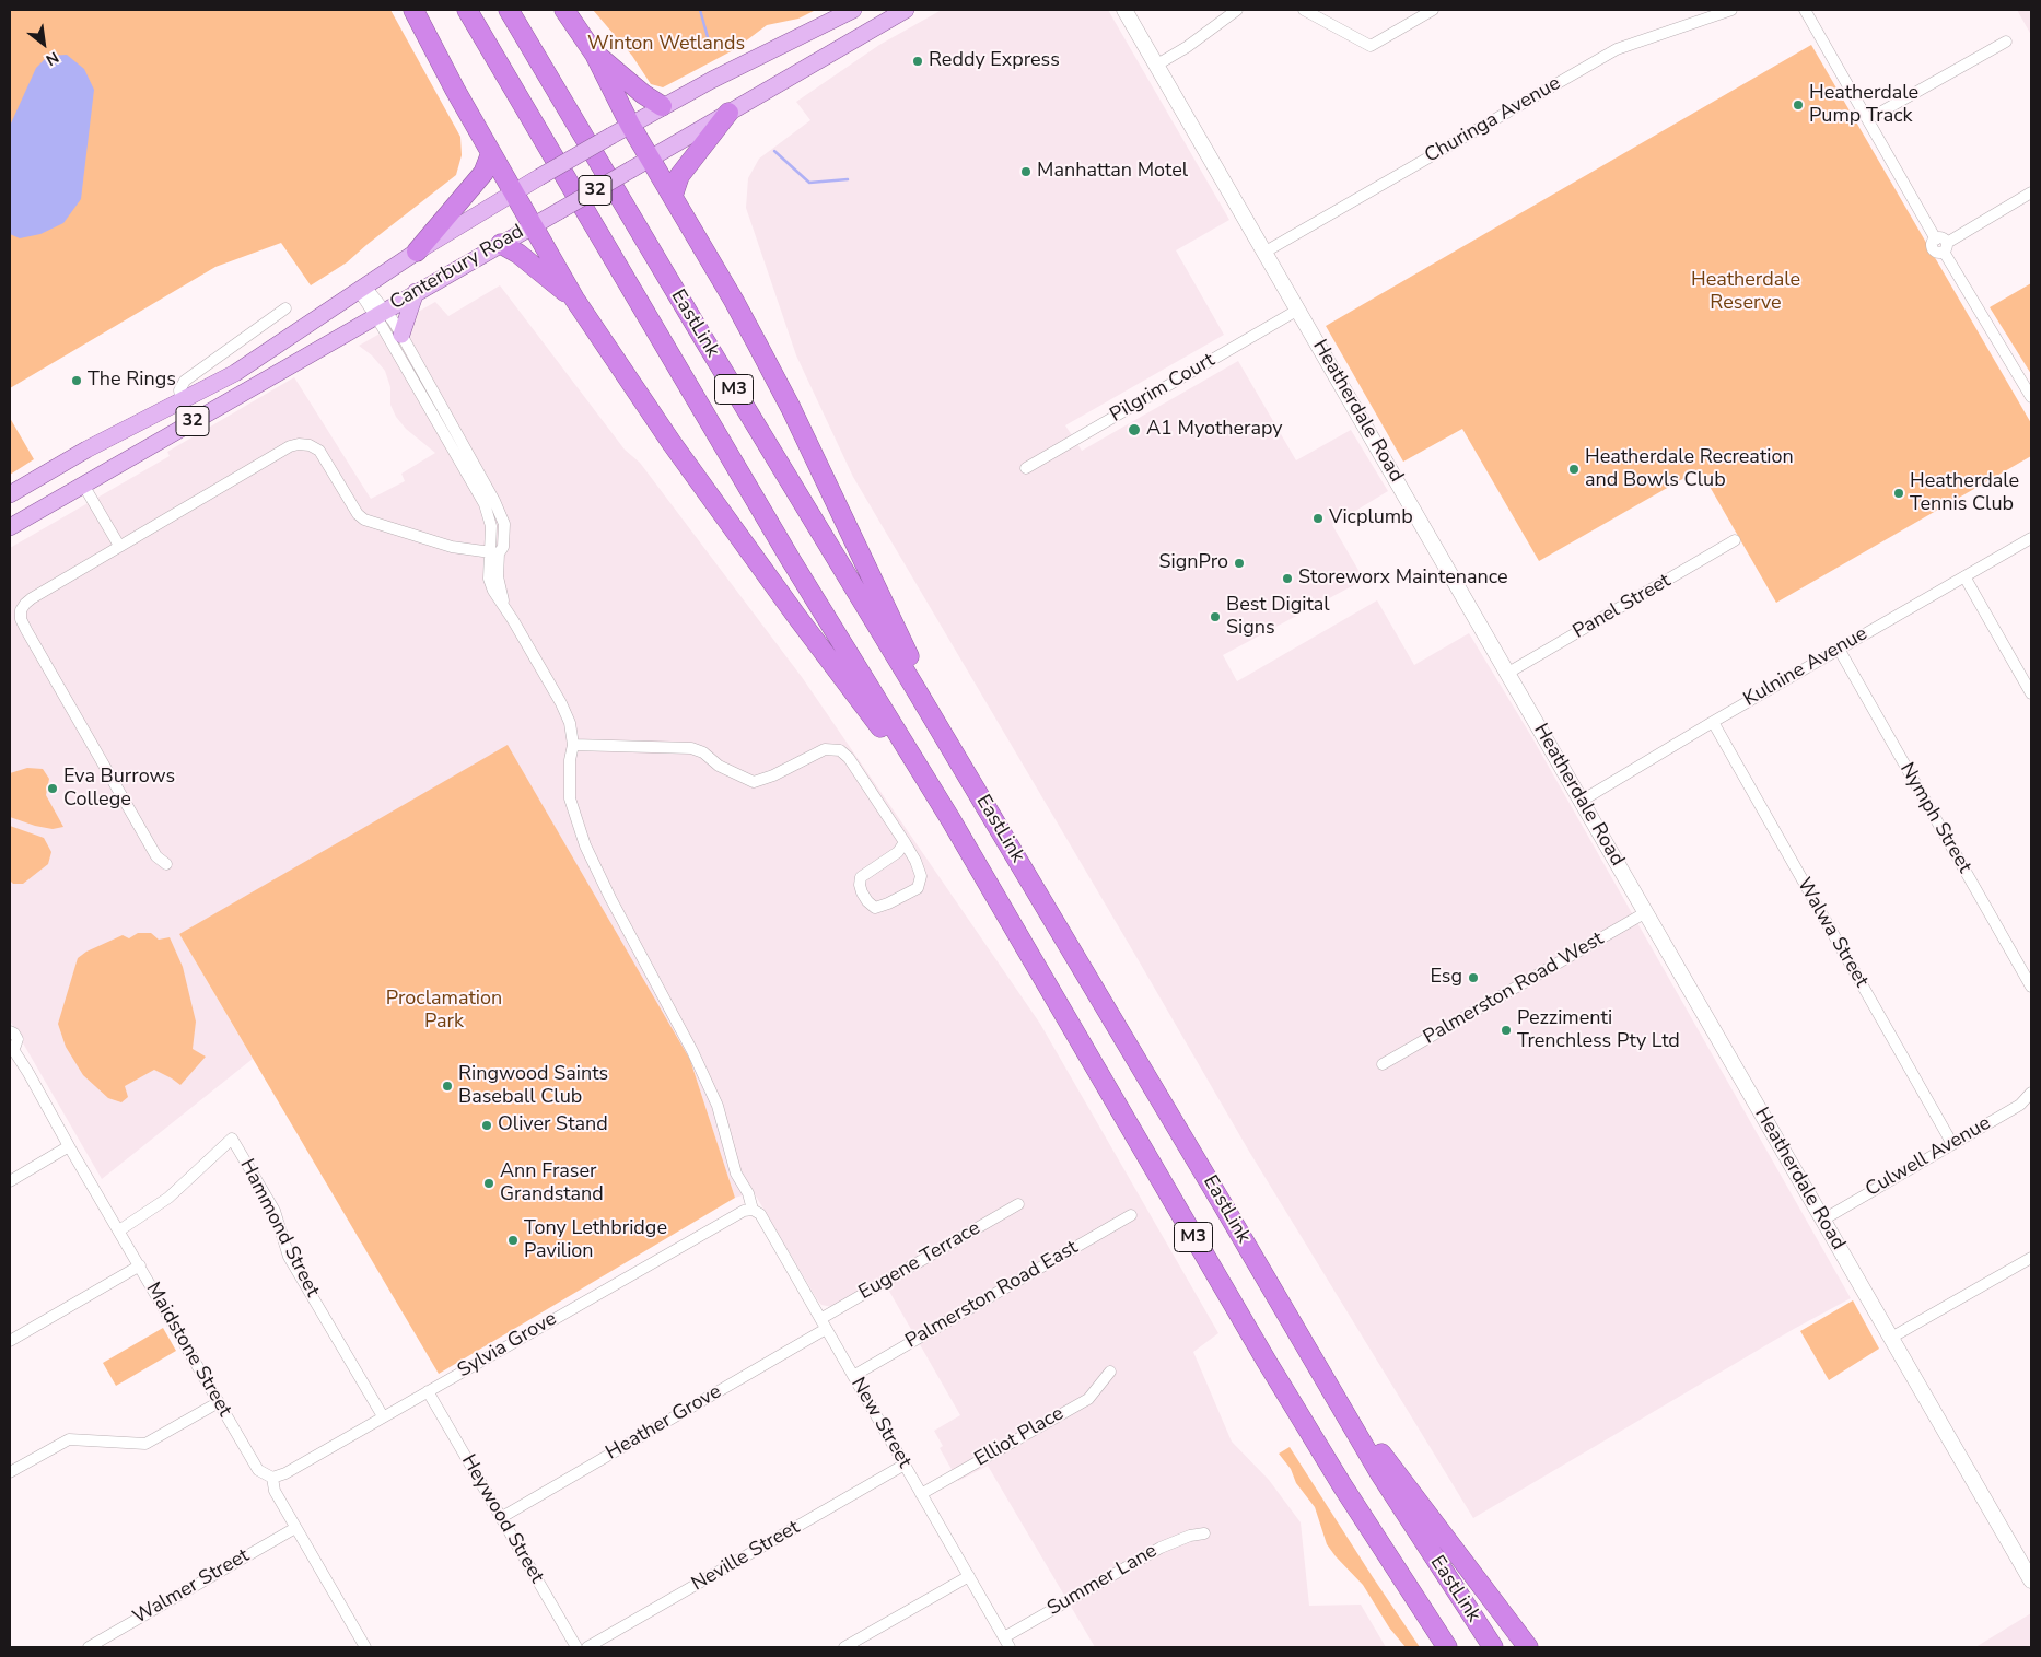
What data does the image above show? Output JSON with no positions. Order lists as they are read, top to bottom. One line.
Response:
{"streets":{"highway":["EastLink","M3"],"main road":["32","Canterbury Road","Heatherdale Road"],"street":["Churinga Avenue","Pilgrim Court","Panel Street","Kulnine Avenue","Nymph Street","Walwa Street","Palmerston Road West","Culwell Avenue","Hammond Street","Eugene Terrace","Palmerston Road East","Sylvia Grove","Maidstone Street","Heather Grove","New Street","Elliot Place","Heywood Street","Neville Street","Summer Lane","Walmer Street"]},"crossings":[["Churinga Avenue","Heatherdale Road"],["Pilgrim Court","Heatherdale Road"],["Heatherdale Road","Panel Street"],["Heatherdale Road","Kulnine Avenue"],["Heatherdale Road","Palmerston Road West"],["Heatherdale Road","Culwell Avenue"],["Kulnine Avenue","Nymph Street"],["Kulnine Avenue","Walwa Street"],["Walwa Street","Culwell Avenue"],["Hammond Street","Sylvia Grove"],["Hammond Street","Maidstone Street"],["Eugene Terrace","Heather Grove"],["Eugene Terrace","New Street"],["Palmerston Road East","New Street"],["Sylvia Grove","Maidstone Street"],["Sylvia Grove","New Street"],["Sylvia Grove","Heywood Street"],["Maidstone Street","Walmer Street"],["Heather Grove","New Street"],["Heather Grove","Heywood Street"],["New Street","Elliot Place"],["New Street","Neville Street"],["New Street","Summer Lane"]],"parks":["Winton Wetlands","Heatherdale Reserve","Proclamation Park"],"places":["Reddy Express","Heatherdale Pump Track","Manhattan Motel","The Rings","A1 Myotherapy","Heatherdale Recreation and Bowls Club","Heatherdale Tennis Club","Vicplumb","SignPro","Storeworx Maintenance","Best Digital Signs","Eva Burrows College","Esg","Pezzimenti Trenchless Pty Ltd","Ringwood Saints Baseball Club","Oliver Stand","Ann Fraser Grandstand","Tony Lethbridge Pavilion"],"north":"bottom right"}
